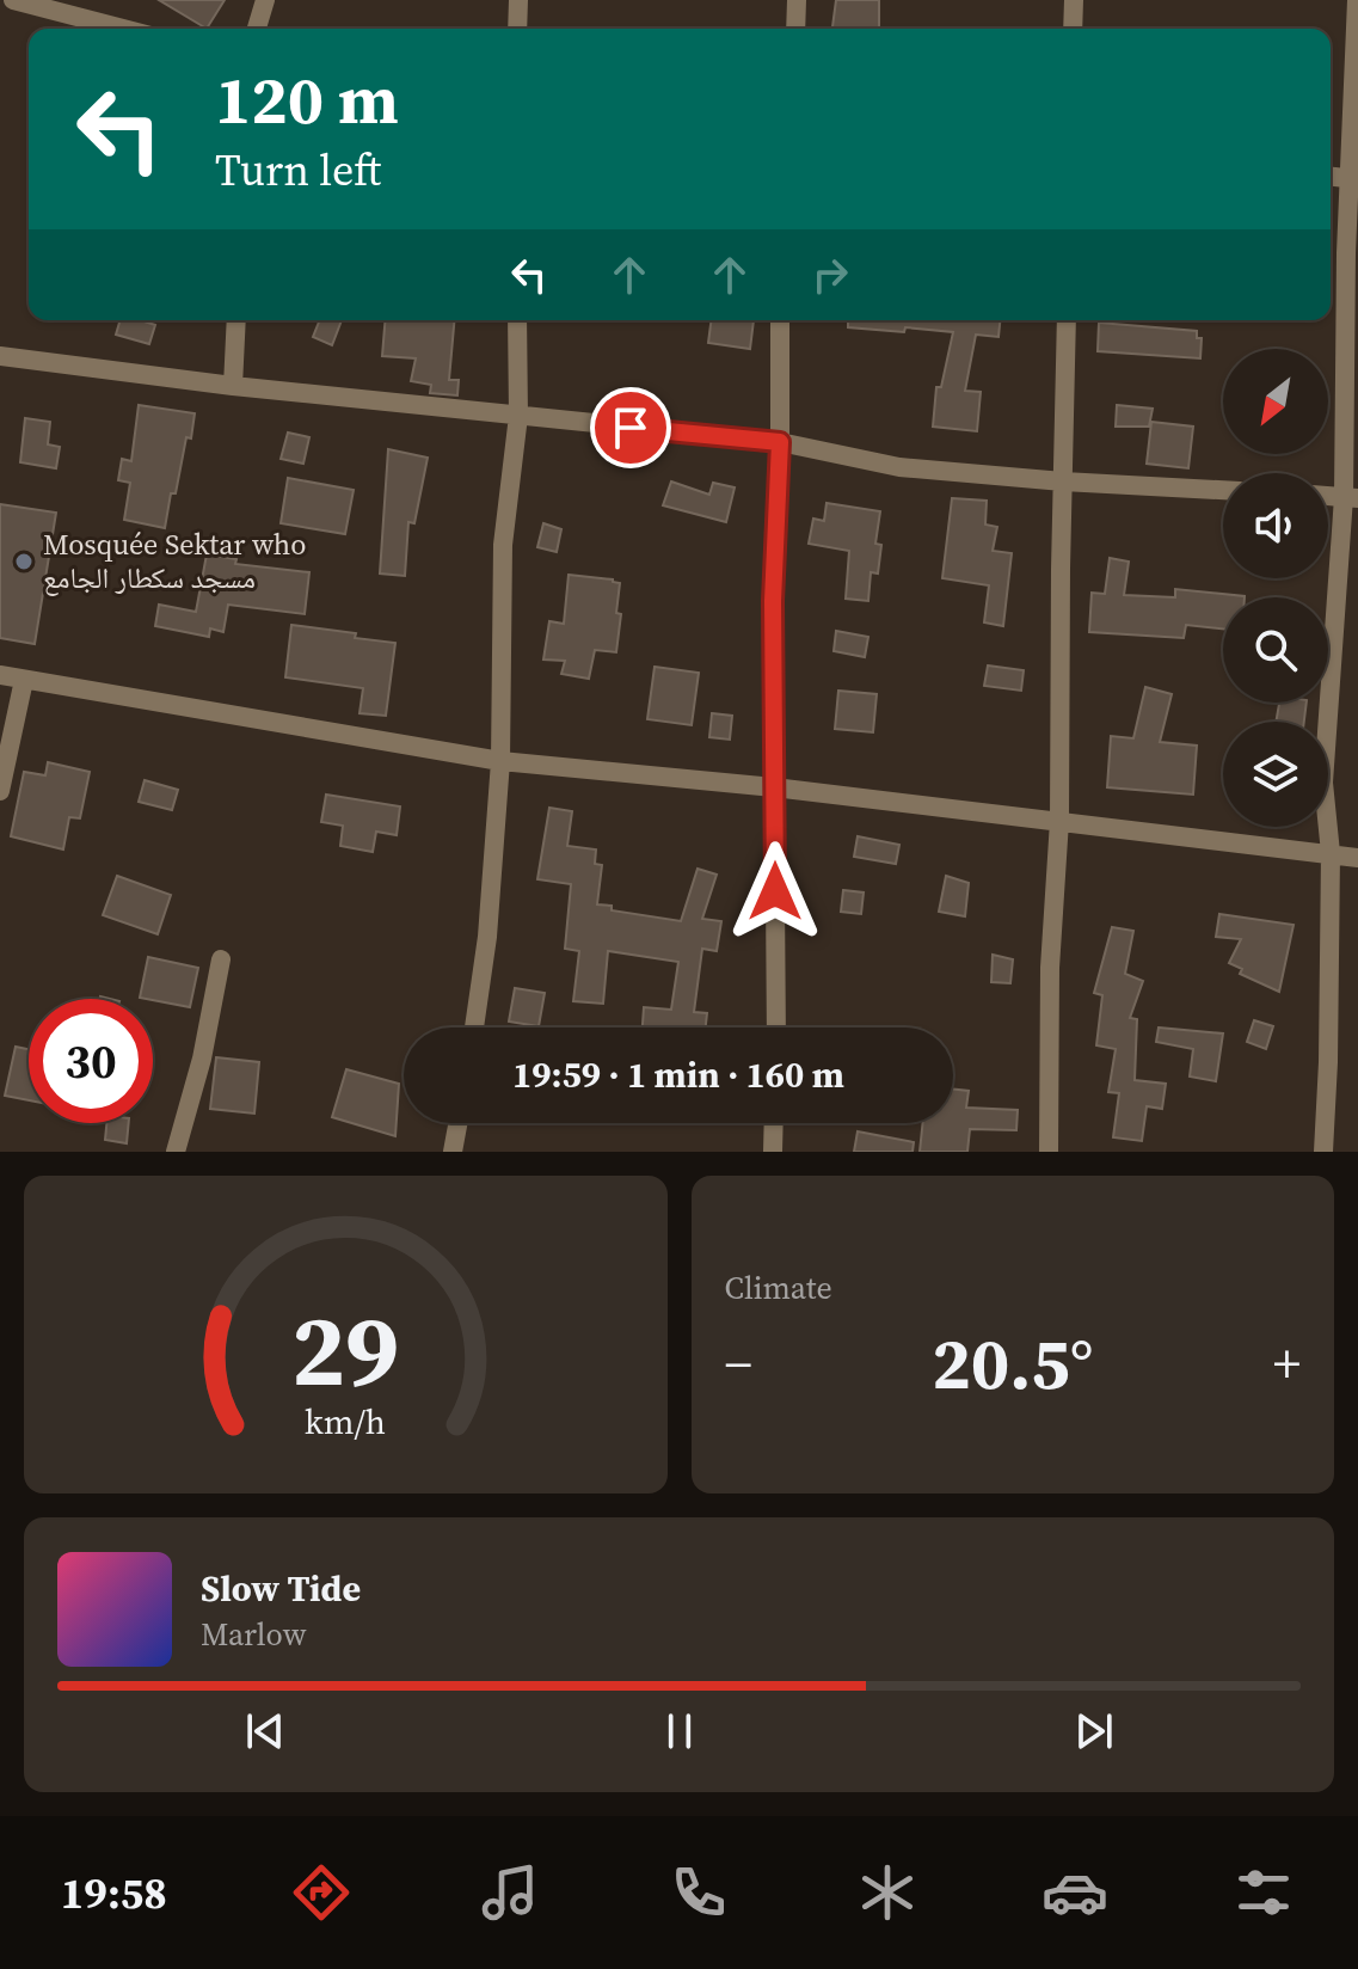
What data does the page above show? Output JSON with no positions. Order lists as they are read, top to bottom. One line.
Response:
{"places":["Mosquée Sektar who مسجد سكطار الجامع"],"north":"bottom left","page":{"turn":["120 m","Turn left"],"limit":"30","trip":"19:59 · 1 min · 160 m","tile":"Climate","heat":["−","20.5°","+"],"song":["Slow Tide","Marlow"],"tabs":"19:58","gauge":["29","km/h"]}}
